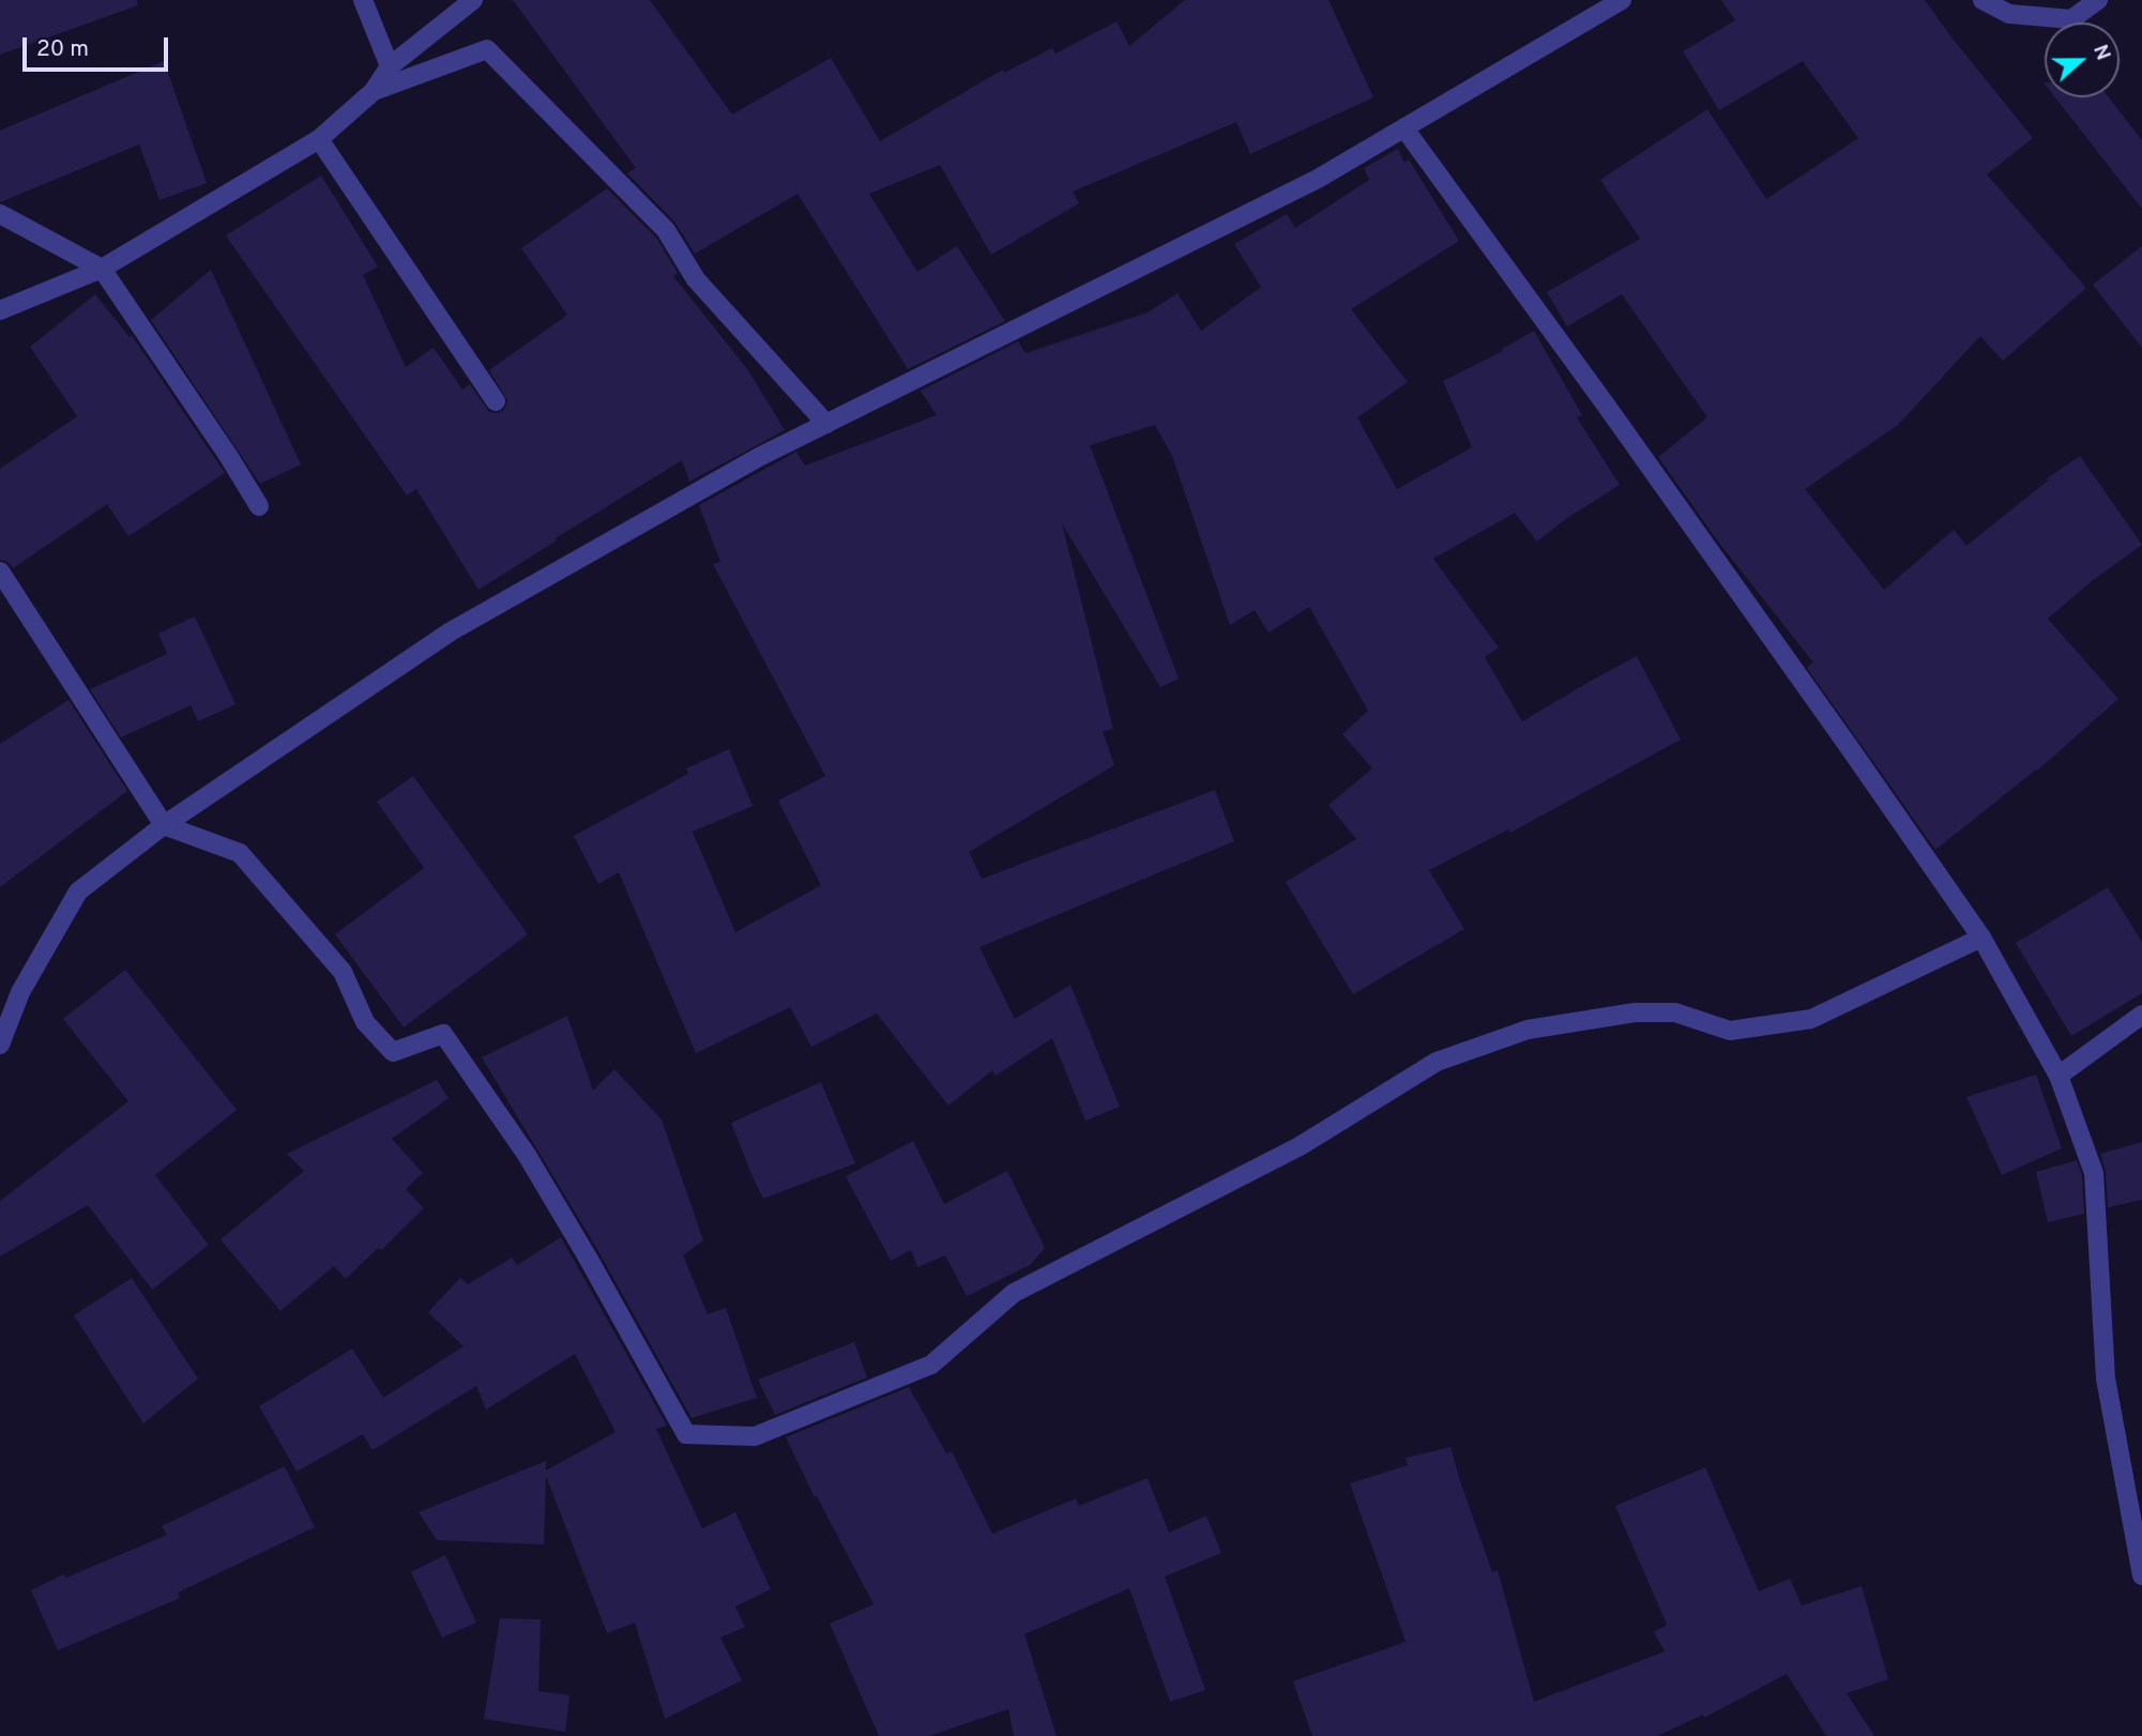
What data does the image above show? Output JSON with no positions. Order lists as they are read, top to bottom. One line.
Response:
{"scale_bar":"20 m","north":"right"}
